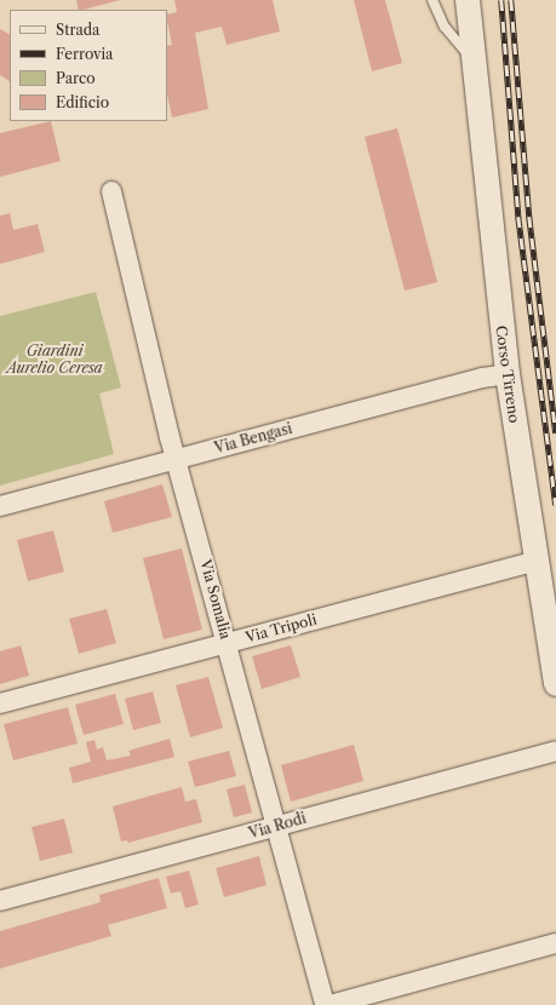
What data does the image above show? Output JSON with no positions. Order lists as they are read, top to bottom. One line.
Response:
{"streets":{"street":["Corso Tirreno","Via Bengasi","Via Somalia","Via Tripoli","Via Rodi"]},"crossings":[["Corso Tirreno","Via Bengasi"],["Corso Tirreno","Via Tripoli"],["Via Bengasi","Via Somalia"],["Via Somalia","Via Tripoli"],["Via Somalia","Via Rodi"]],"parks":["Giardini Aurelio Ceresa"],"legend":["Strada","Ferrovia","Parco","Edificio"]}
